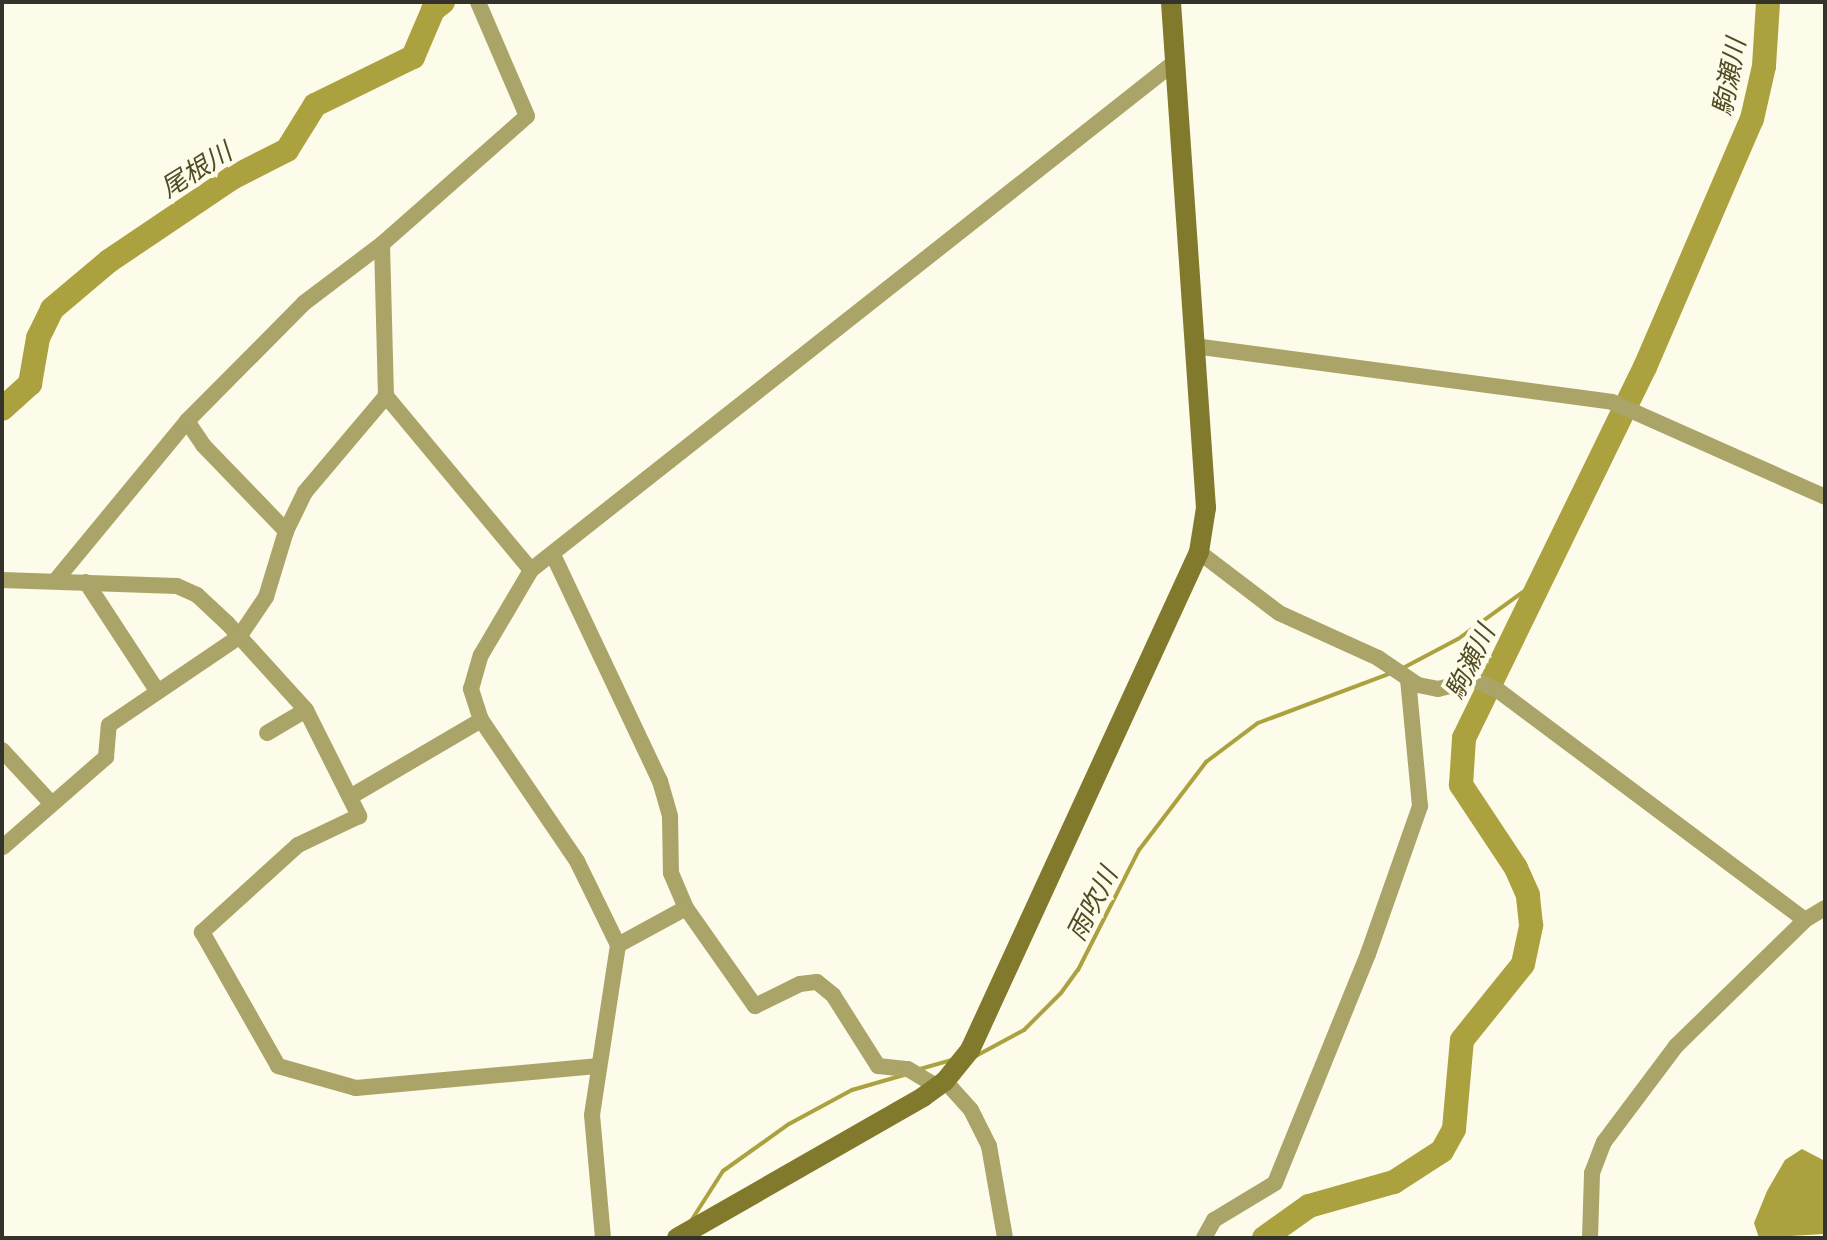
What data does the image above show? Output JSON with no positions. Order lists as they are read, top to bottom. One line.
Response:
{"water":["駒瀬川","尾根川","雨吹川"]}
